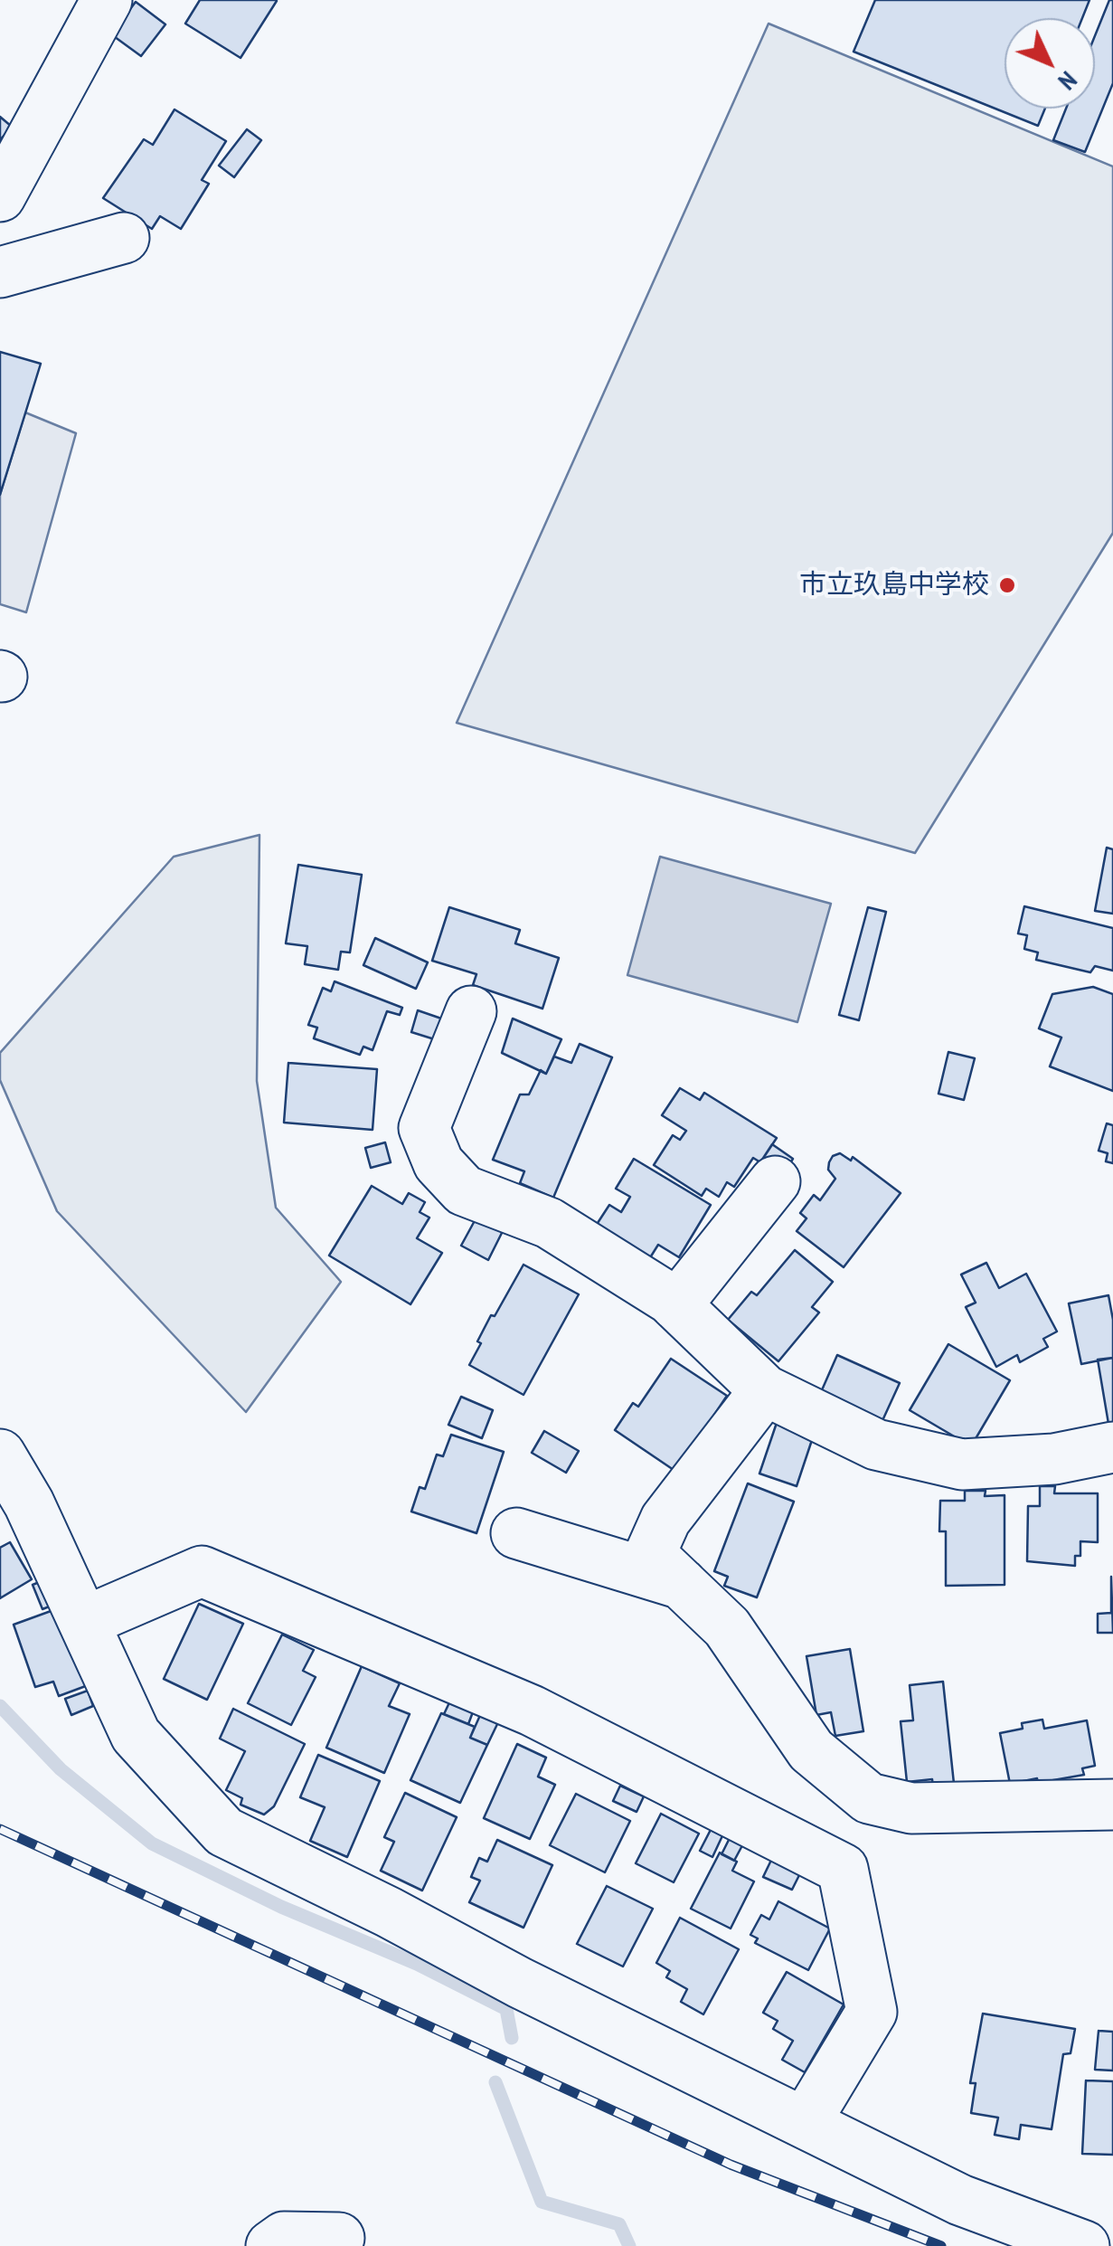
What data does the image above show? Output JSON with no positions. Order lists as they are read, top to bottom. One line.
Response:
{"places":["市立玖島中学校"],"north":"bottom right"}
